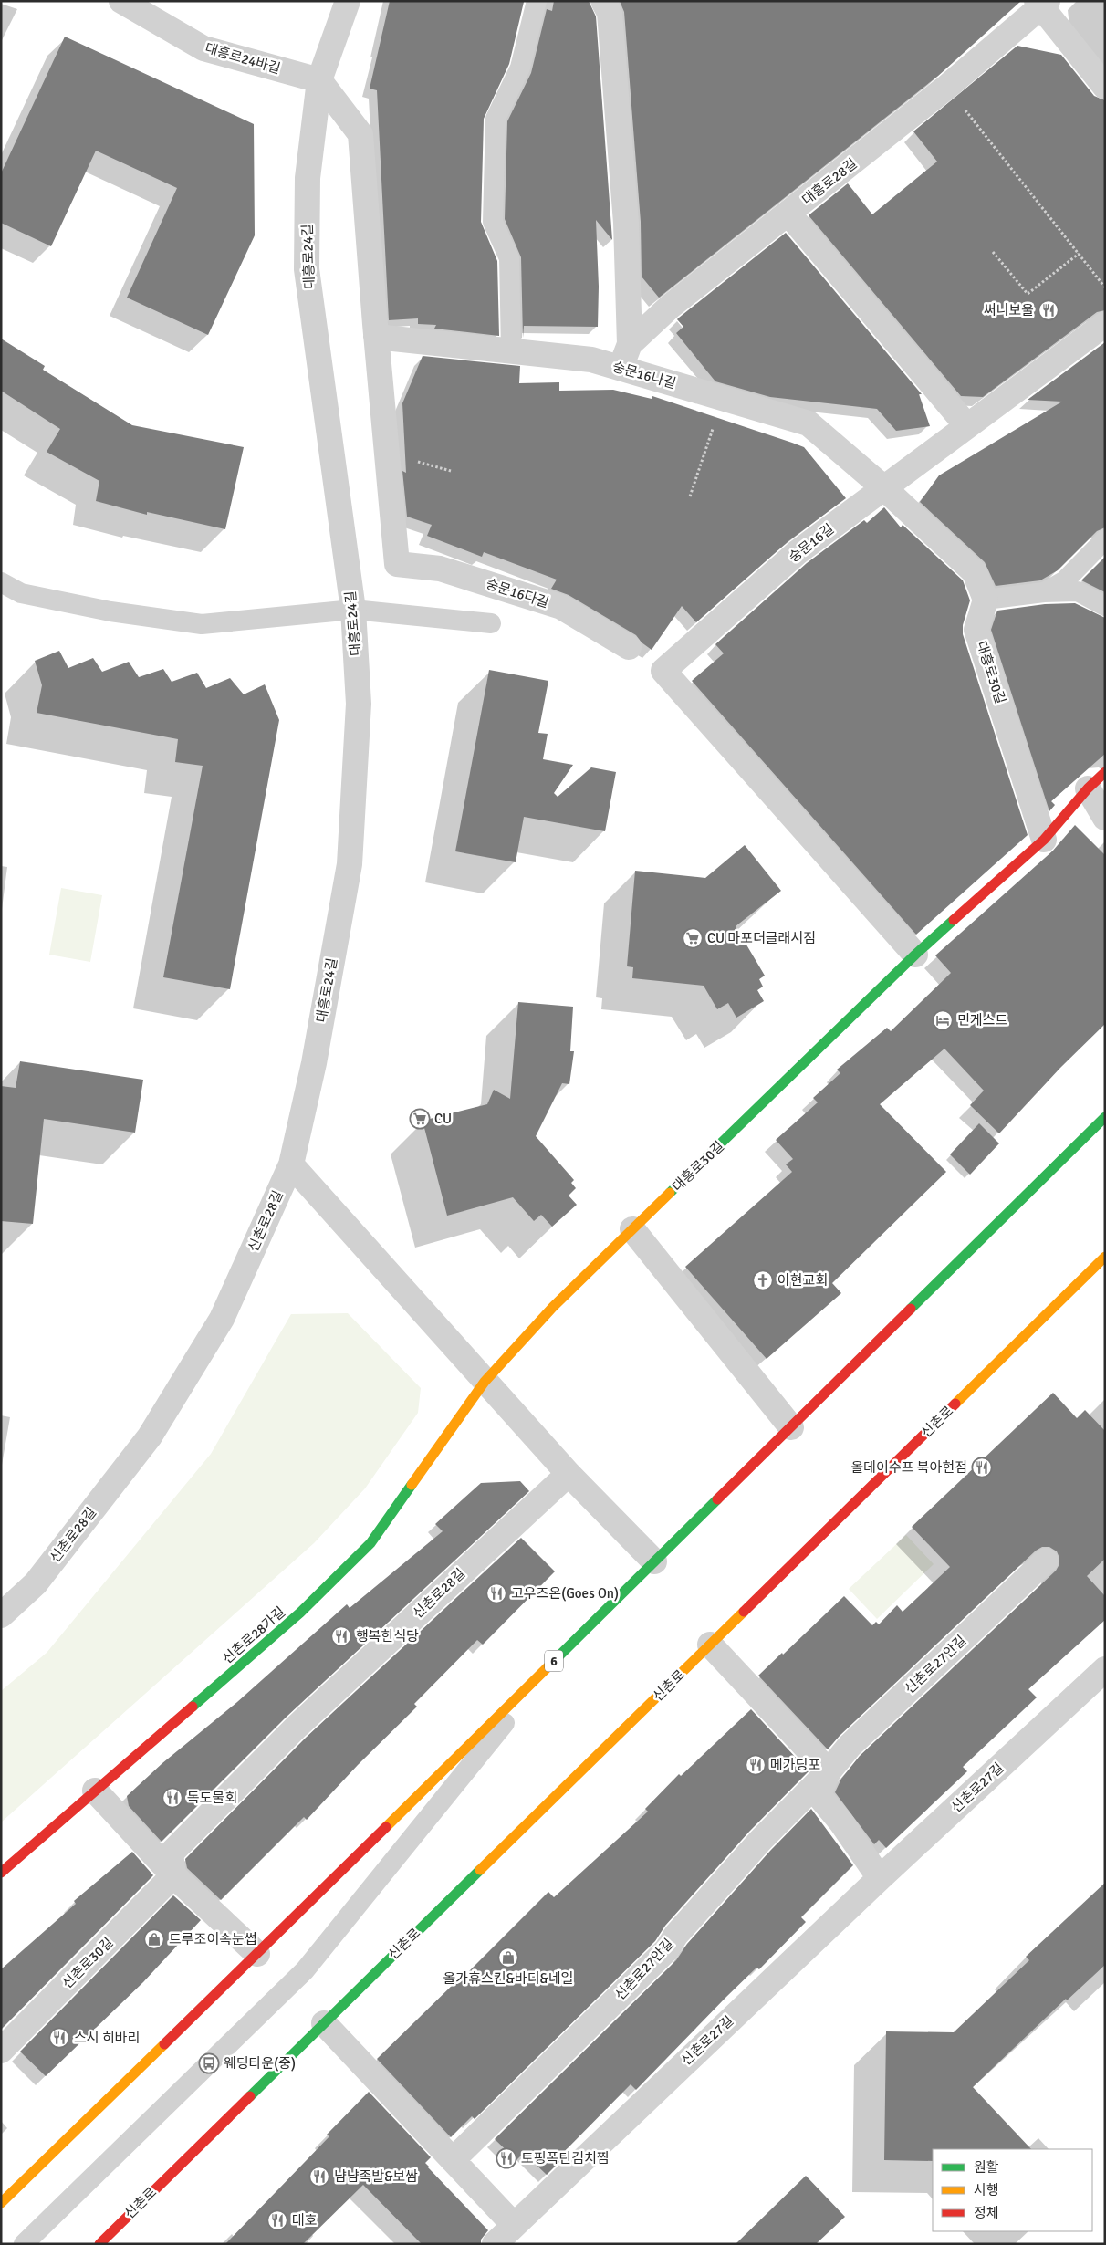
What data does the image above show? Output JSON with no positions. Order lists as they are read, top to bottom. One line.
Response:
{"streets":{"main road":["대흥로30길","신촌로","신촌로28가길","6"],"street":["대흥로24바길","대흥로28길","대흥로24길","숭문16나길","숭문16길","숭문16다길","신촌로28길","신촌로27안길","신촌로27길","신촌로30길"]},"crossings":[["대흥로24바길","대흥로24길"],["대흥로28길","숭문16나길"],["대흥로24길","신촌로28길"],["숭문16나길","숭문16길"],["숭문16나길","숭문16다길"],["숭문16길","대흥로30길"],["대흥로30길","신촌로28가길"],["신촌로28길","신촌로30길"],["신촌로27안길","신촌로27길"]],"places":{"restaurant":["써니보울","올데이수프 북아현점","고우즈온(Goes On)","행복한식당","메가딩포","독도물회","스시 히바리","토핑폭탄김치찜","냠냠족발&보쌈","대호"],"supermarket":["CU 마포더클래시점","CU"],"hotel":["민게스트"],"church":["아현교회"],"shop":["트루조이속눈썹","올가휴스킨&바디&네일"],"bus stop":["웨딩타운(중)"]},"legend":["원활","서행","정체"]}
